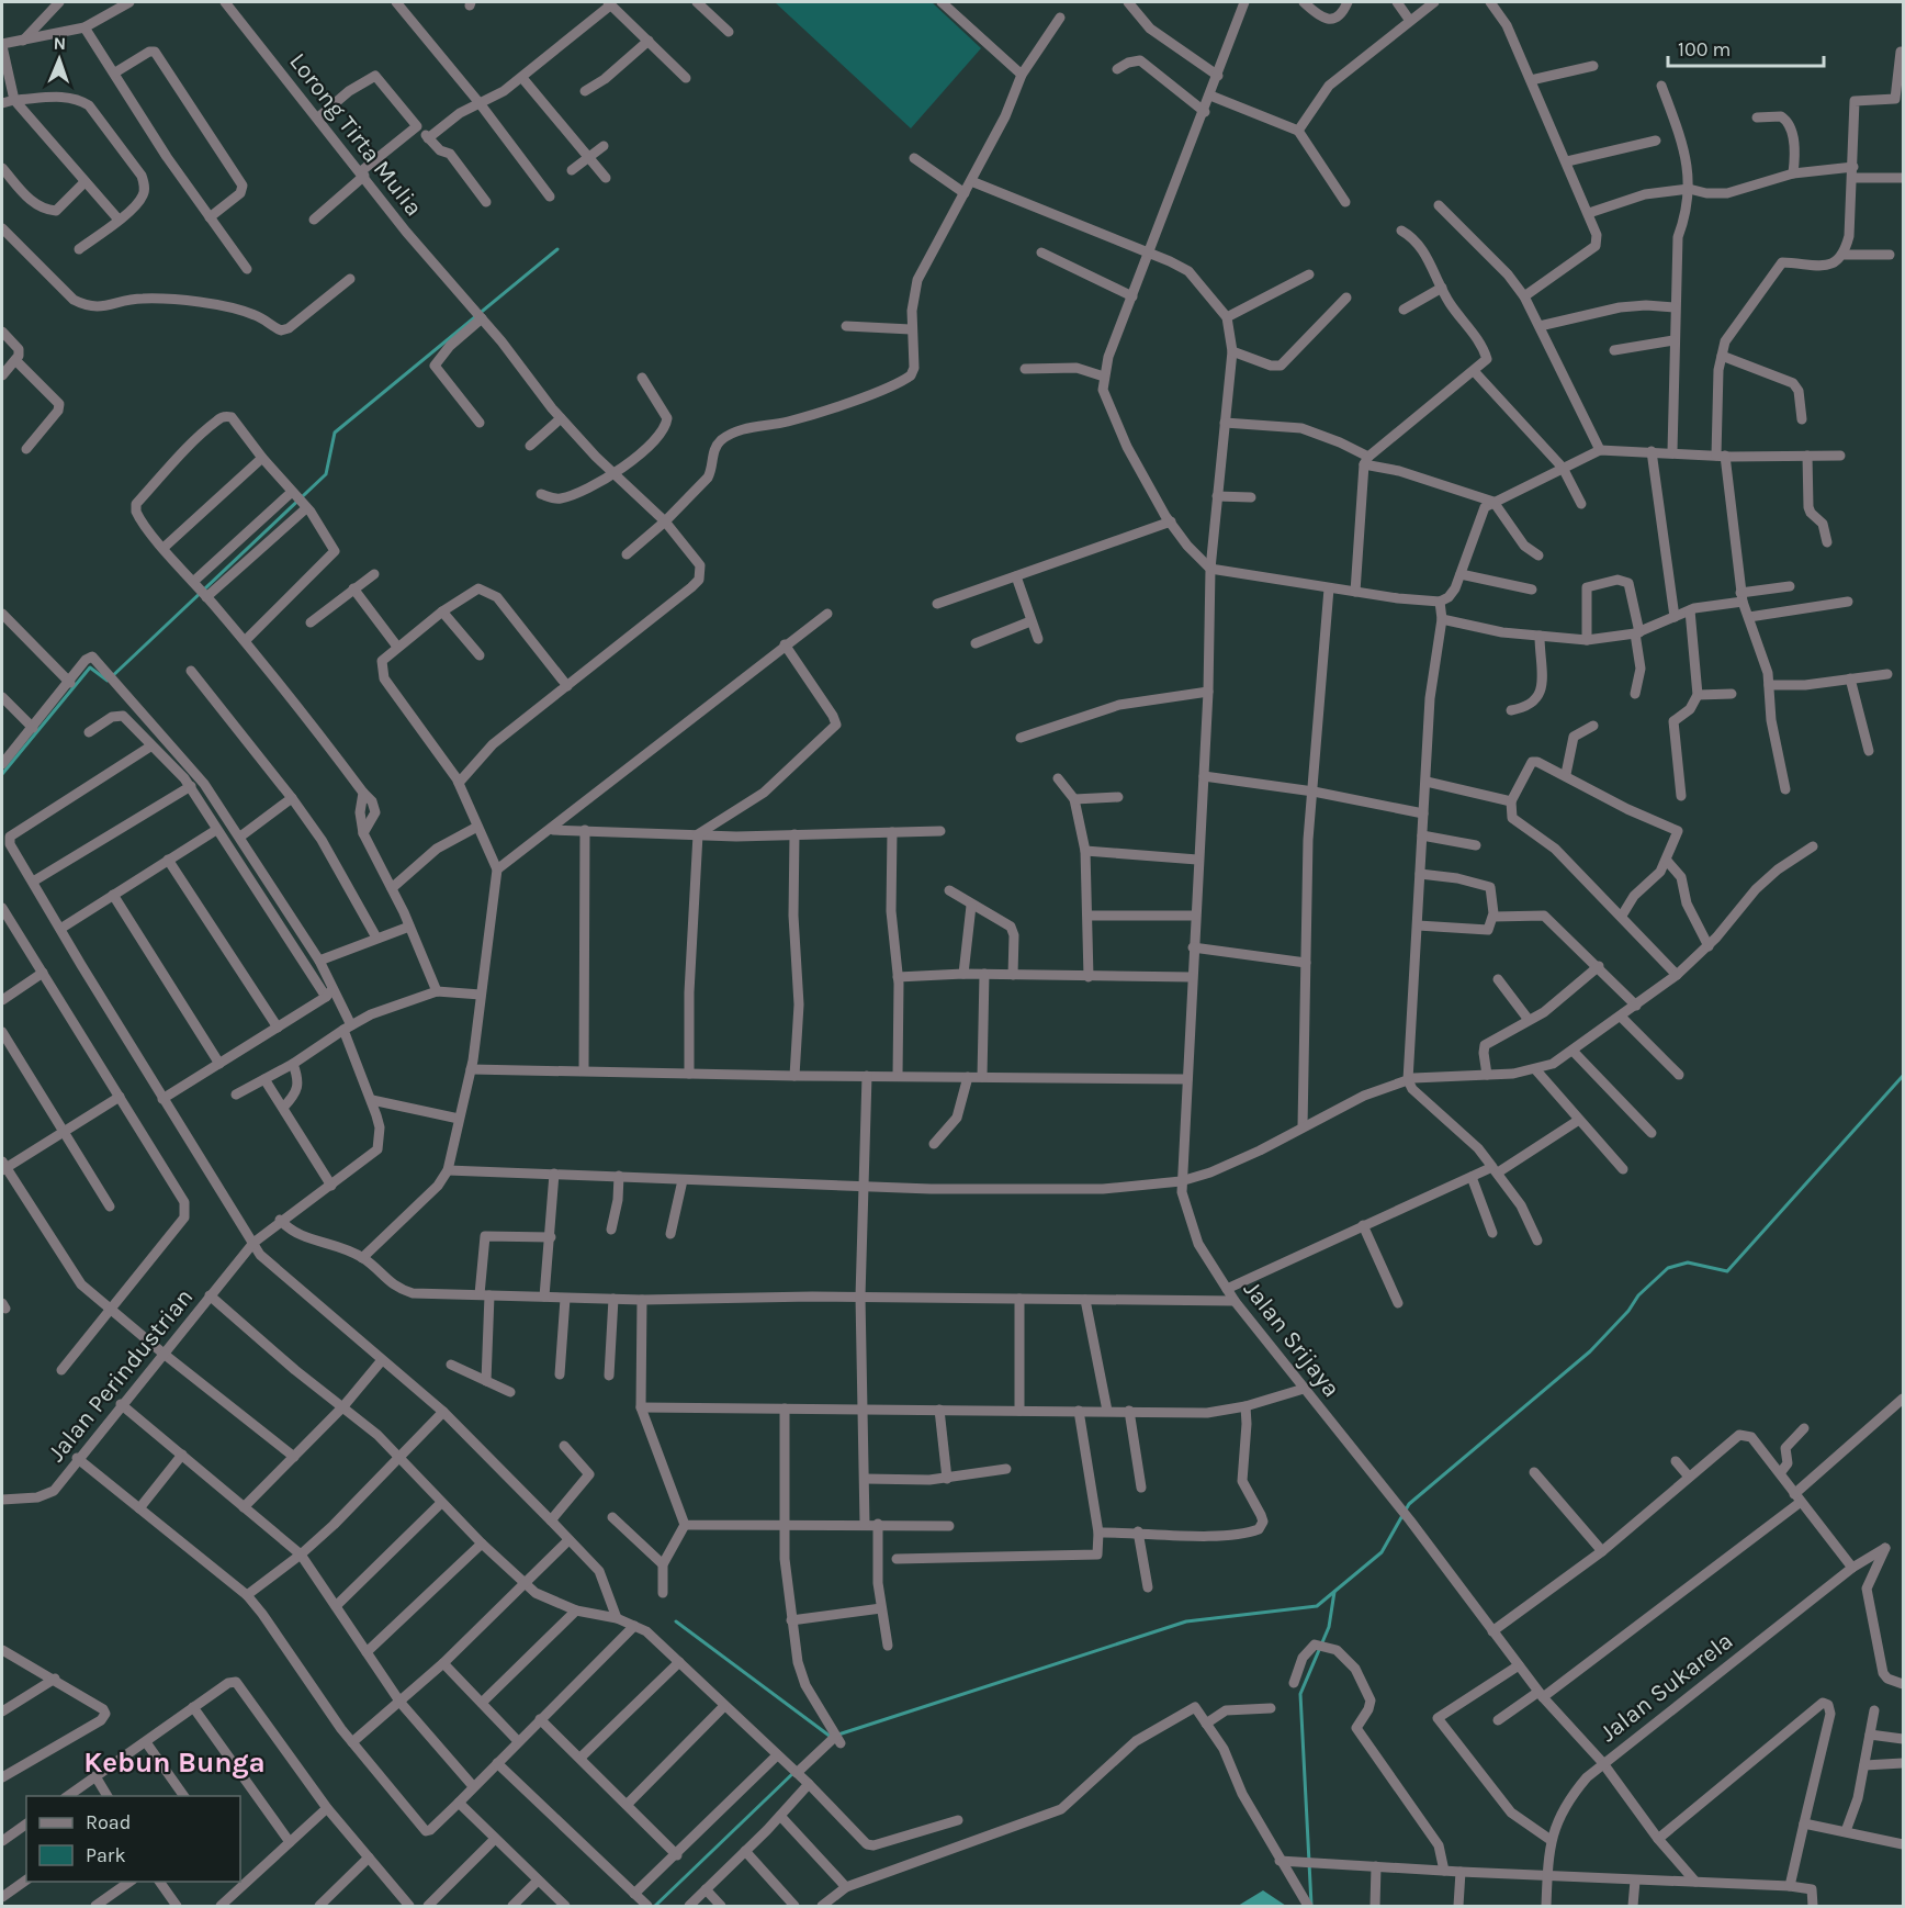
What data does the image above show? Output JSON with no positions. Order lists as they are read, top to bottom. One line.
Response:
{"streets":{"street":["Lorong Tirta Mulia","Jalan Srijaya","Jalan Perindustrian","Jalan Sukarela"]},"districts":["Kebun Bunga"],"legend":["Road","Park"],"scale_bar":"100 m","north":"top"}
